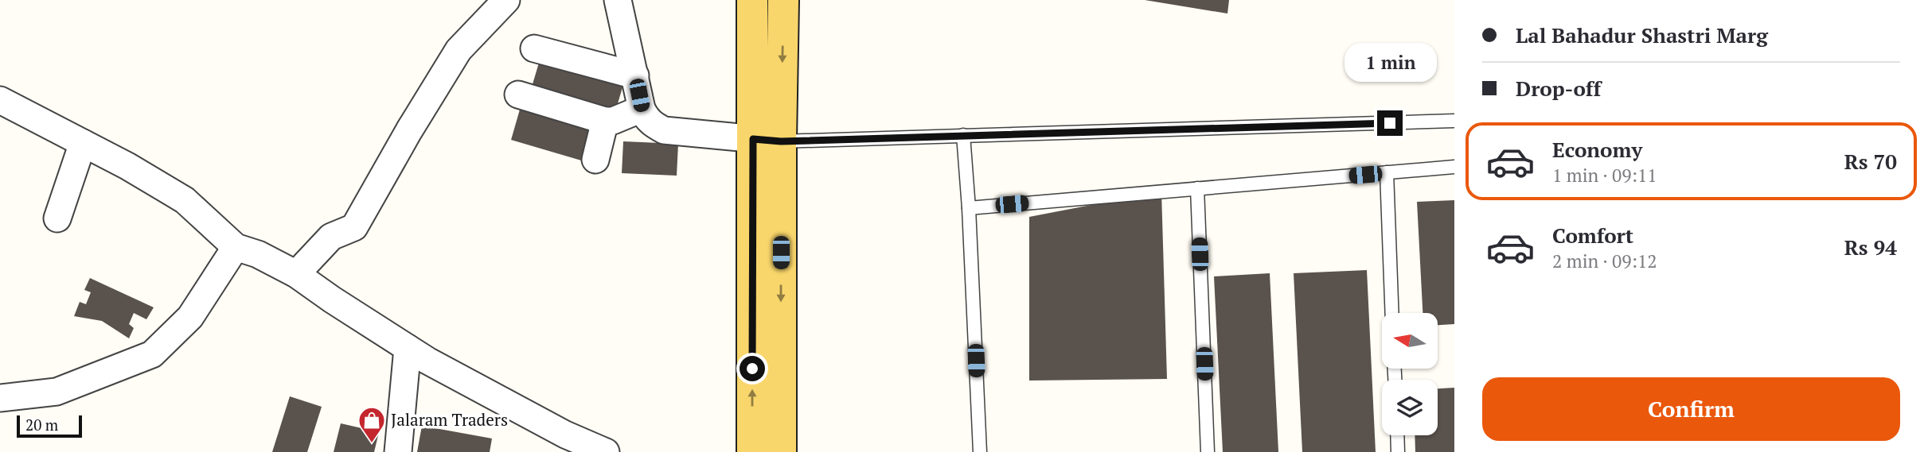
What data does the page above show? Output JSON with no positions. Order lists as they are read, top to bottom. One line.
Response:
{"places":{"shop":["Jalaram Traders"]},"scale_bar":"20 m","north":"left","page":{"banner":["Lal Bahadur Shastri Marg","Drop-off"],"bubble":"1 min","list":[{"name":"Economy","note":"1 min · 09:11","value":"Rs 70"},{"name":"Comfort","note":"2 min · 09:12","value":"Rs 94"}],"buttons":"Confirm","scale":"20 m"}}
